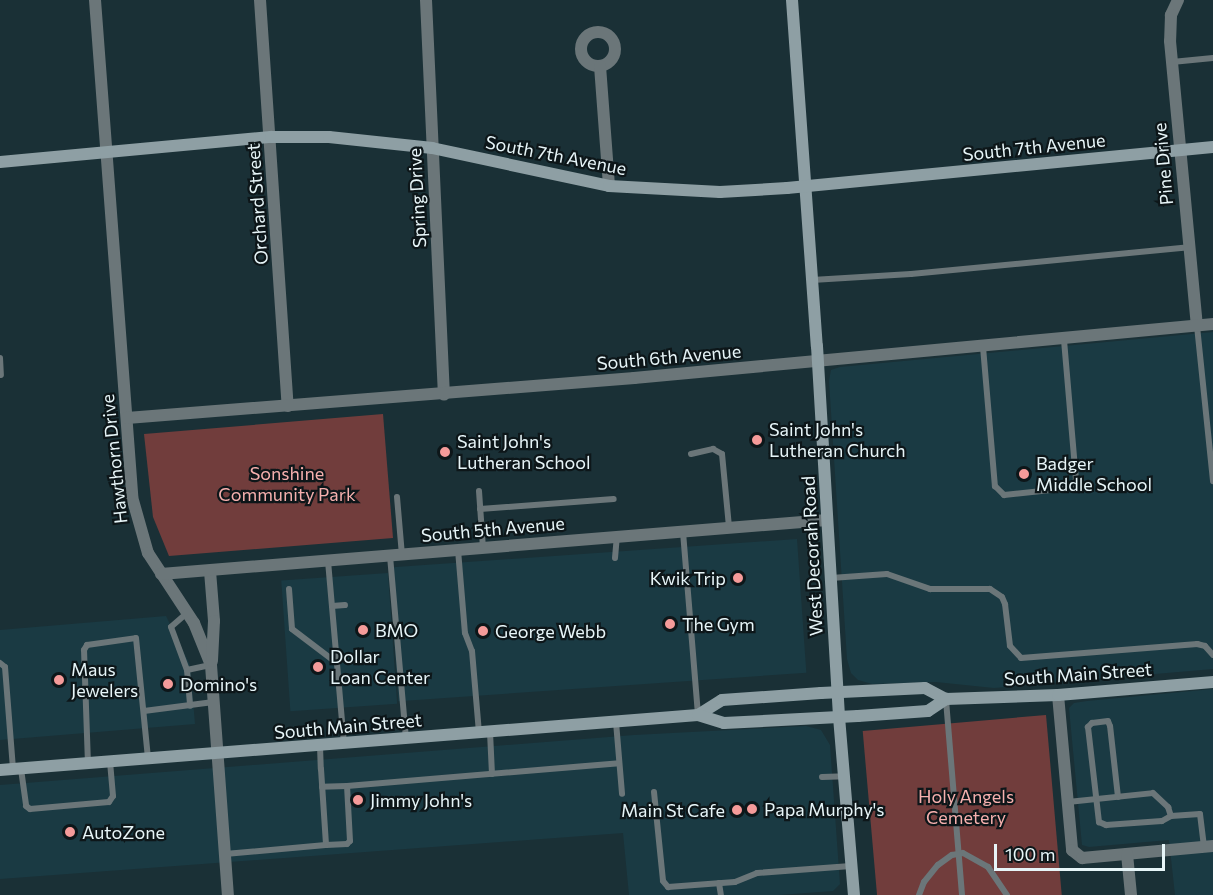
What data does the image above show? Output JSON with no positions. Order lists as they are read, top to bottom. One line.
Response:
{"streets":{"street":["South 7th Avenue","Pine Drive","Spring Drive","Orchard Street","South 6th Avenue","Hawthorn Drive","South 5th Avenue","West Decorah Road","South Main Street"]},"crossings":[["South 7th Avenue","Pine Drive"],["South 7th Avenue","Spring Drive"],["South 7th Avenue","Orchard Street"],["South 7th Avenue","Hawthorn Drive"],["South 7th Avenue","West Decorah Road"],["Pine Drive","South 6th Avenue"],["Spring Drive","South 6th Avenue"],["Orchard Street","South 6th Avenue"],["South 6th Avenue","Hawthorn Drive"],["South 6th Avenue","West Decorah Road"],["Hawthorn Drive","South 5th Avenue"],["Hawthorn Drive","South Main Street"],["South 5th Avenue","West Decorah Road"],["West Decorah Road","South Main Street"]],"parks":["Sonshine Community Park","Holy Angels Cemetery"],"places":["Saint John's Lutheran Church","Saint John's Lutheran School","Badger Middle School","Kwik Trip","The Gym","BMO","George Webb","Dollar Loan Center","Maus Jewelers","Domino's","Jimmy John's","Papa Murphy's","Main St Cafe","AutoZone"],"scale_bar":"100 m"}
